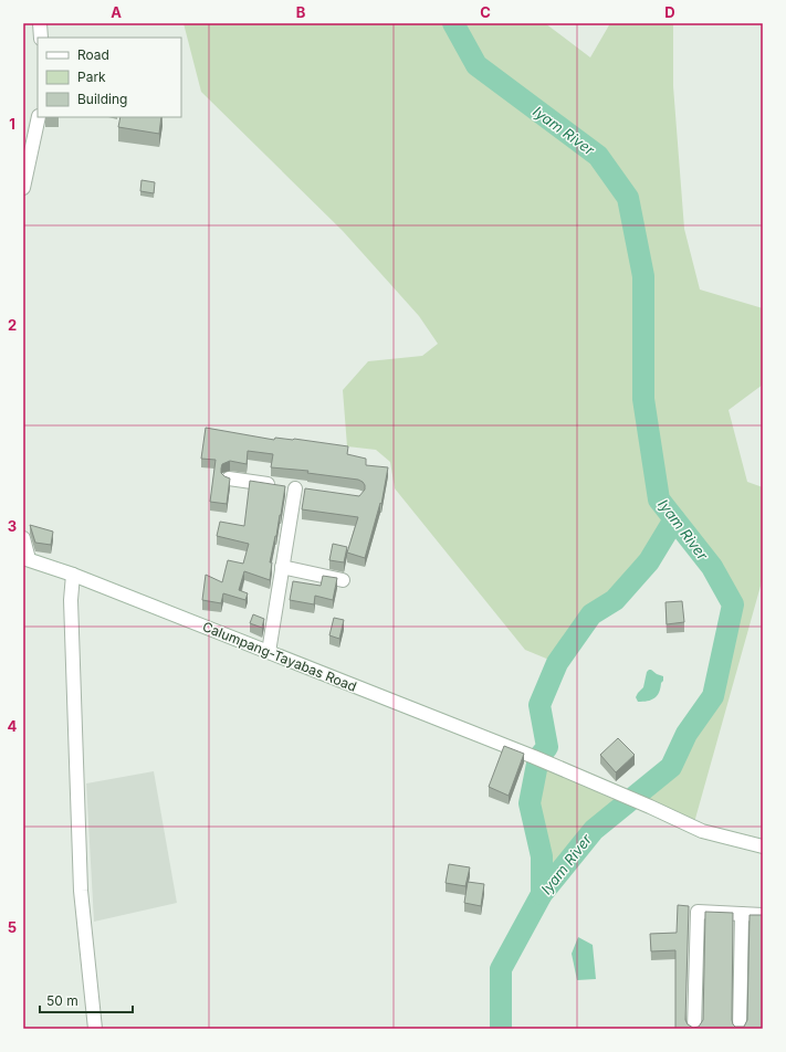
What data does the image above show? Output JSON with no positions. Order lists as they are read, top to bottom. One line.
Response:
{"streets":{"street":["Calumpang-Tayabas Road"]},"water":["Iyam River"],"legend":["Road","Park","Building"],"scale_bar":"50 m","grid":{"columns":["A","B","C","D"],"rows":["1","2","3","4","5"]}}
